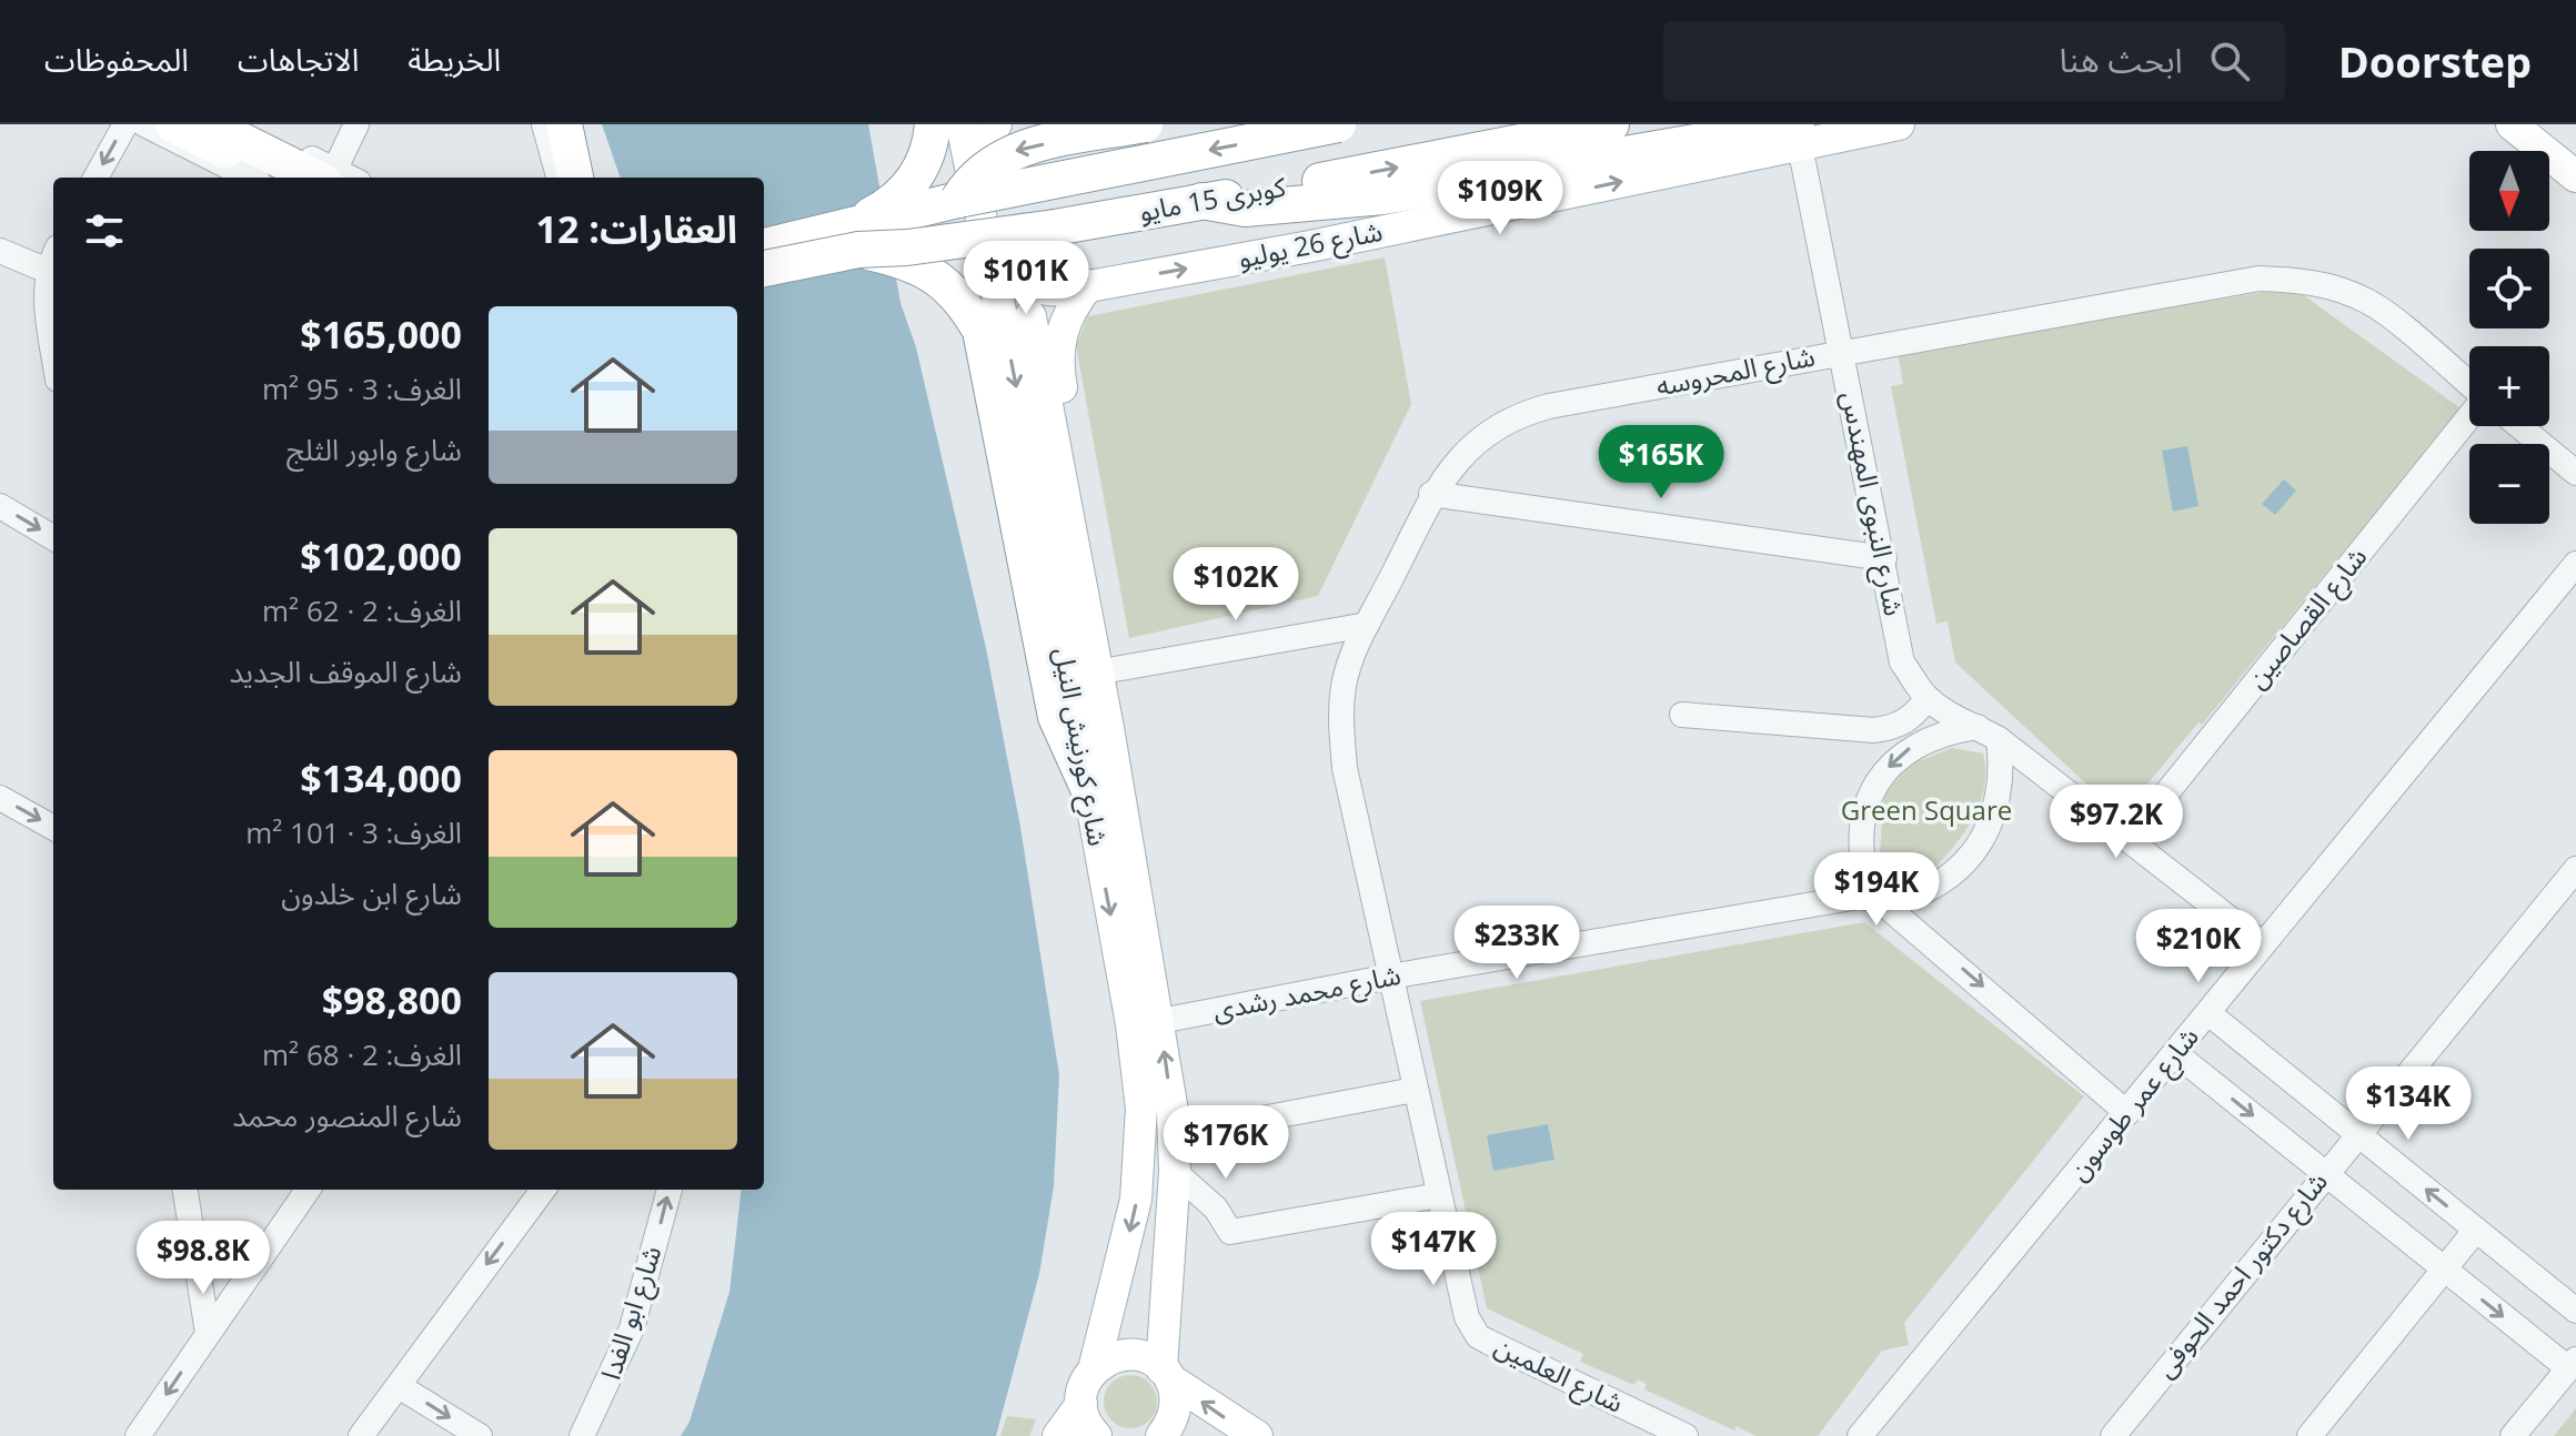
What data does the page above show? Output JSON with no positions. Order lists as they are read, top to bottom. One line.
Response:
{"streets":{"highway":["كوبرى 15 مايو"],"main road":["شارع 26 يوليو","شارع كورنيش النيل"],"street":["شارع المحروسه","شارع النبوى المهندس","شارع القصاصين","شارع محمد رشدى","شارع عمر طوسون","شارع دكتور احمد الحوفى","شارع ابو الفدا","شارع العلمين"]},"crossings":[["شارع 26 يوليو","شارع النبوى المهندس"],["شارع 26 يوليو","شارع كورنيش النيل"],["شارع المحروسه","شارع النبوى المهندس"],["شارع المحروسه","شارع محمد رشدى"],["شارع المحروسه","شارع العلمين"],["شارع النبوى المهندس","شارع القصاصين"],["شارع النبوى المهندس","شارع محمد رشدى"],["شارع النبوى المهندس","شارع عمر طوسون"],["شارع كورنيش النيل","شارع محمد رشدى"],["شارع محمد رشدى","شارع العلمين"]],"one_way":["شارع 26 يوليو"],"parks":["Green Square"],"north":"bottom","page":{"header":"Doorstep","search":"ابحث هنا","nav":["الخريطة","الاتجاهات","المحفوظات"],"map_buttons":["+","−"],"price":["$109K","$101K","$165K","$102K","$97.2K","$194K","$233K","$210K","$134K","$176K","$147K","$98.8K"],"heading":"العقارات: 12","list":[{"name":"$165,000","note":"الغرف: 3 · 95 m² · شارع وابور الثلج"},{"name":"$102,000","note":"الغرف: 2 · 62 m² · شارع الموقف الجديد"},{"name":"$134,000","note":"الغرف: 3 · 101 m² · شارع ابن خلدون"},{"name":"$98,800","note":"الغرف: 2 · 68 m² · شارع المنصور محمد"}]}}
